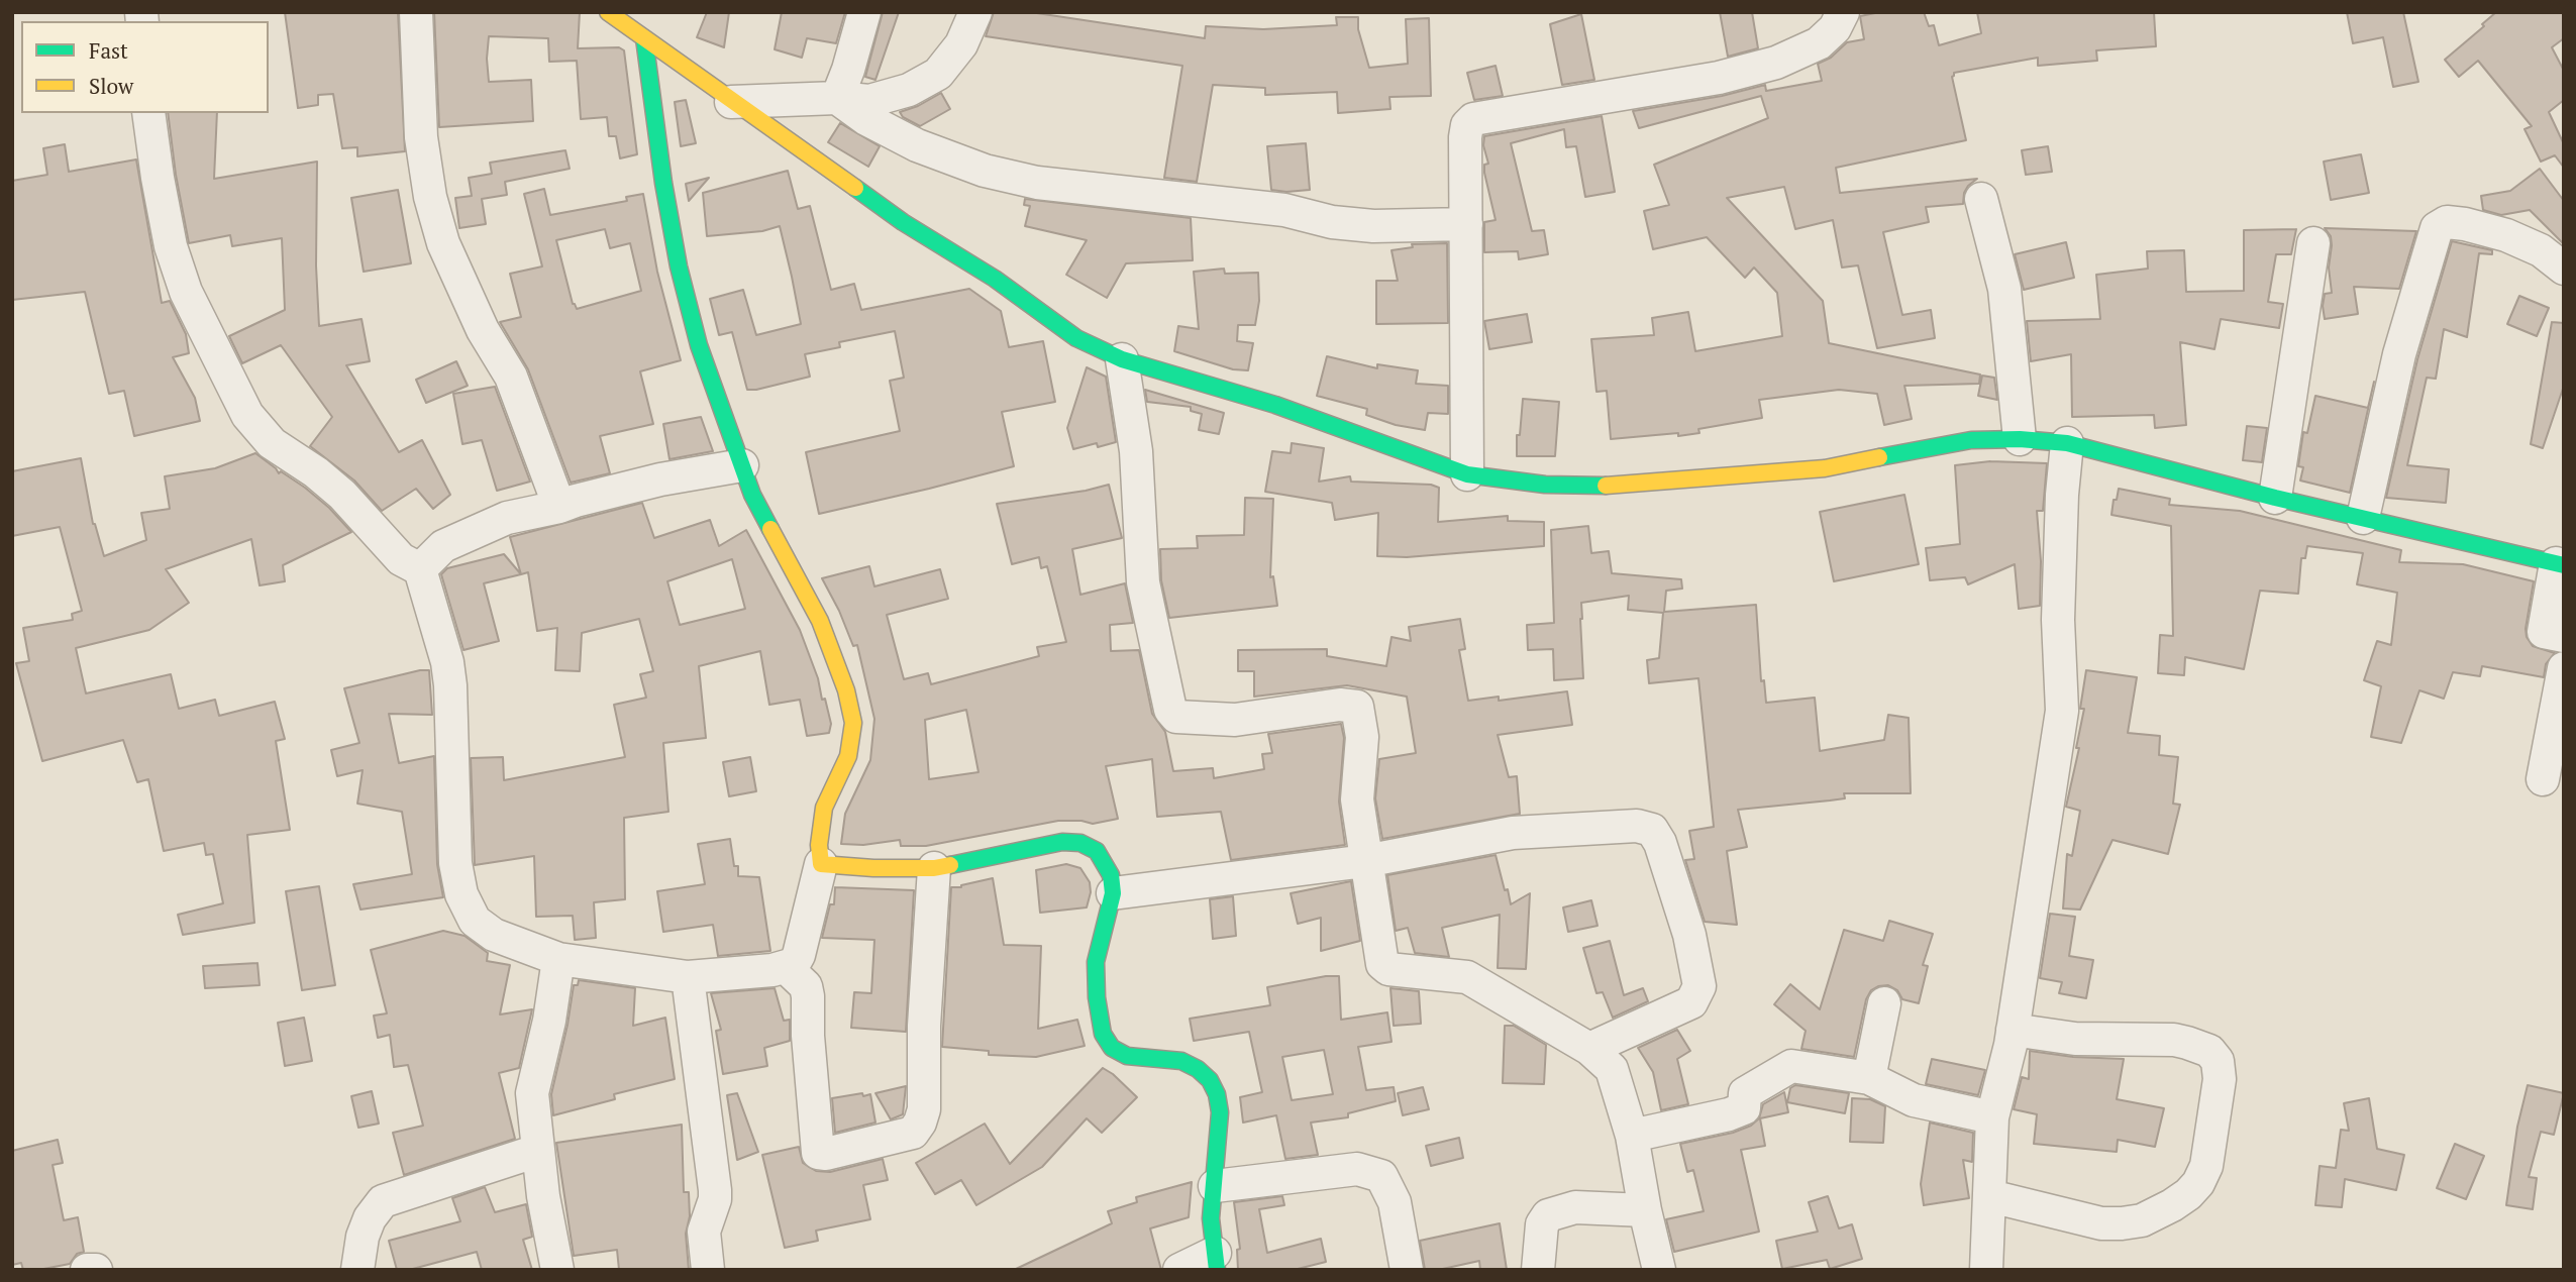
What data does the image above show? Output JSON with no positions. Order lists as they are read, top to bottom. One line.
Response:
{"legend":["Fast","Slow"]}
